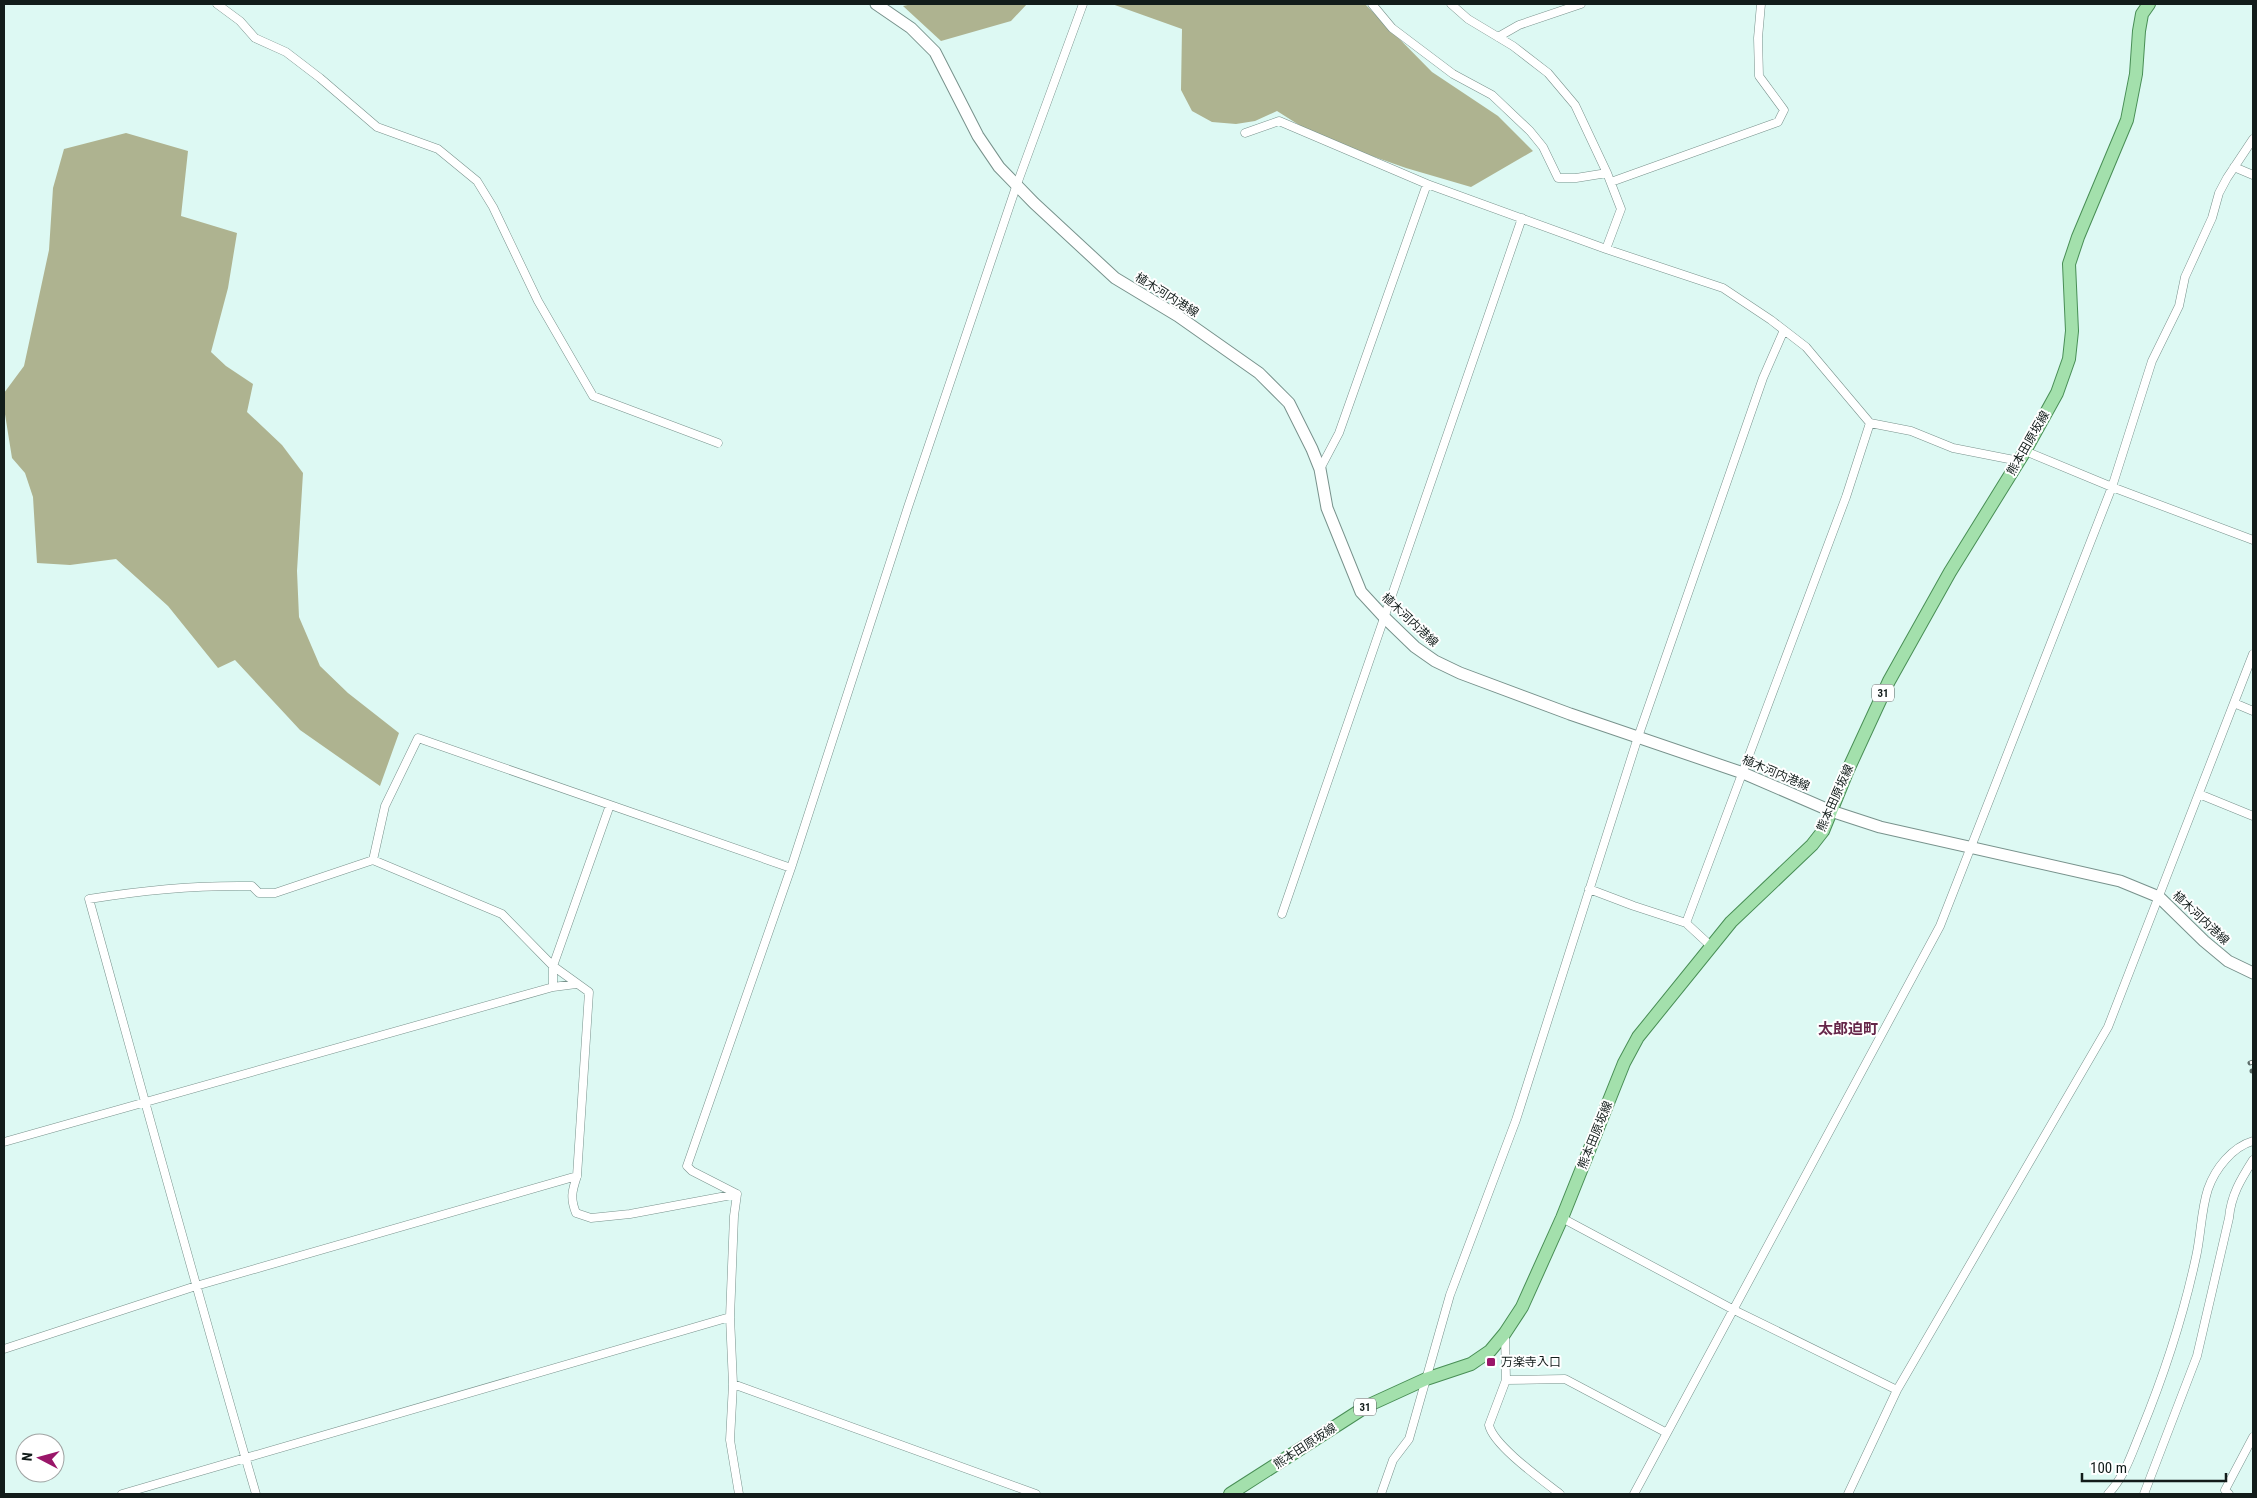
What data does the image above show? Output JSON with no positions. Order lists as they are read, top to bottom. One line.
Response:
{"streets":{"main road":["植木河内港線","熊本田原坂線","31"]},"crossings":[["植木河内港線","熊本田原坂線"]],"districts":["太郎迫町"],"places":{"transit":["万楽寺入口"]},"scale_bar":"100 m","north":"left"}
